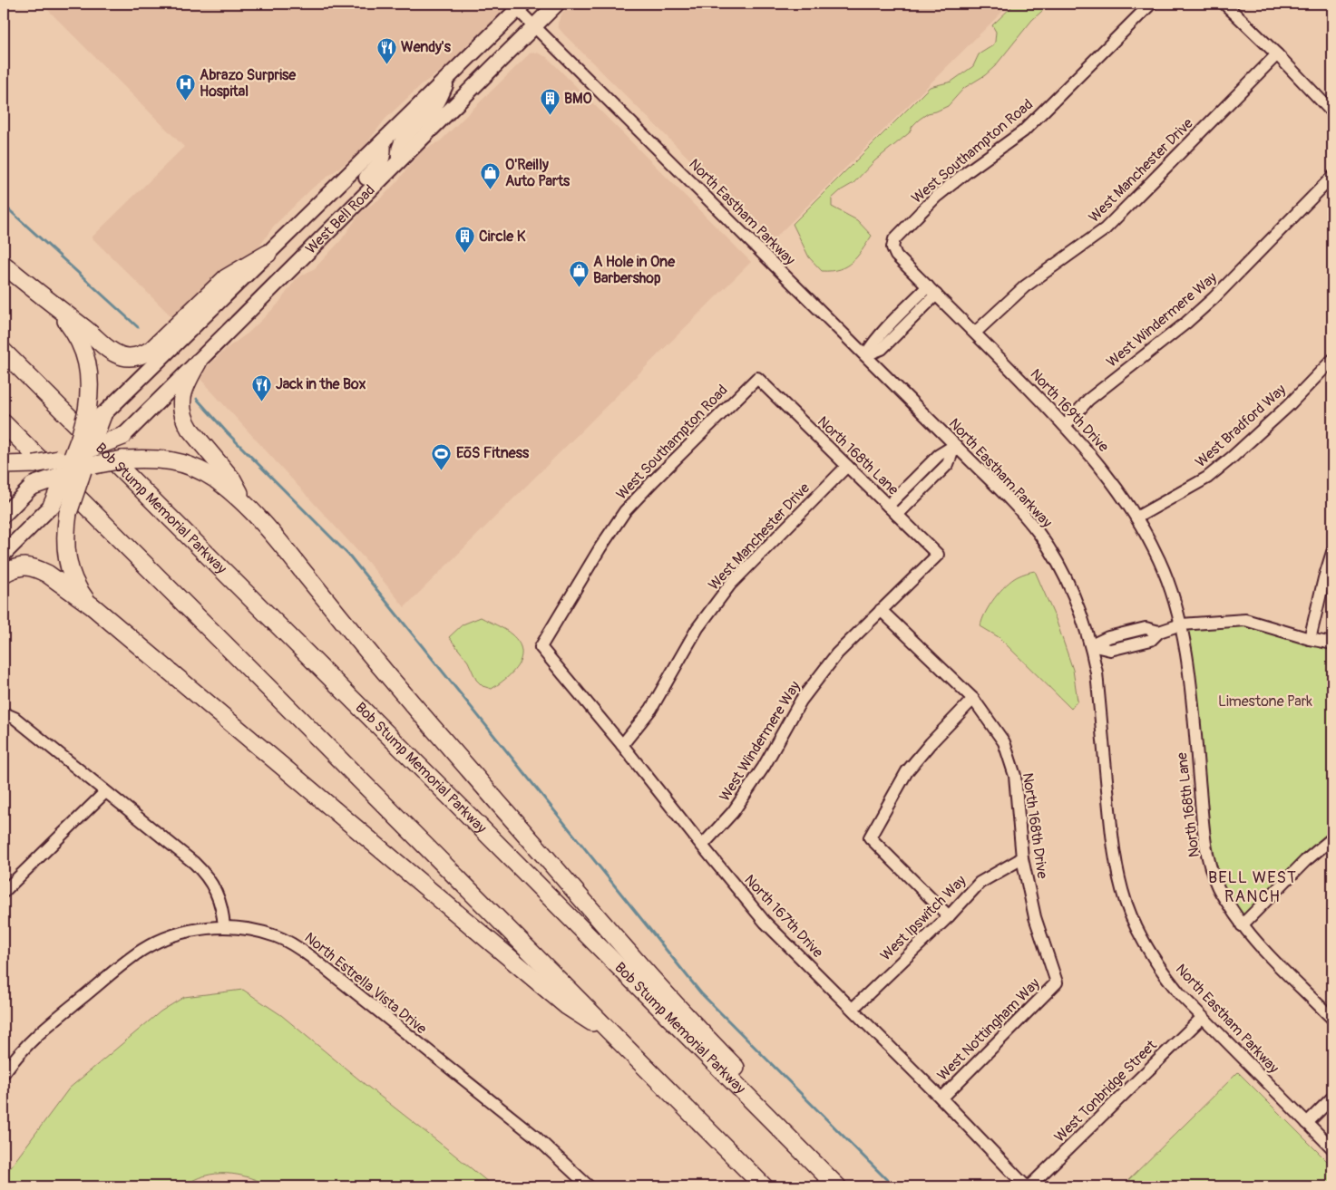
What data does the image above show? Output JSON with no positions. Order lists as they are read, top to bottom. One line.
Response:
{"streets":{"highway":["Bob Stump Memorial Parkway"],"main road":["West Bell Road"],"street":["West Southampton Road","West Manchester Drive","North Eastham Parkway","West Windermere Way","North 169th Drive","West Bradford Way","North 168th Lane","North 168th Drive","North 167th Drive","West Ipswitch Way","North Estrella Vista Drive","West Nottingham Way","West Tonbridge Street"]},"crossings":[["West Southampton Road","North 169th Drive"],["West Southampton Road","North 168th Lane"],["West Southampton Road","North 167th Drive"],["West Manchester Drive","North 169th Drive"],["West Manchester Drive","North 168th Lane"],["West Manchester Drive","North 167th Drive"],["North Eastham Parkway","West Bell Road"],["North Eastham Parkway","West Tonbridge Street"],["West Windermere Way","North 169th Drive"],["West Windermere Way","North 168th Lane"],["West Windermere Way","North 168th Drive"],["West Windermere Way","North 167th Drive"],["North 169th Drive","West Bradford Way"],["North 169th Drive","North 168th Lane"],["North 168th Drive","West Ipswitch Way"],["North 168th Drive","West Nottingham Way"],["North 167th Drive","West Ipswitch Way"],["North 167th Drive","West Nottingham Way"]],"districts":["BELL WEST RANCH"],"parks":["Limestone Park"],"places":{"restaurant":["Wendy's","Jack in the Box"],"hospital":["Abrazo Surprise Hospital"],"building":["BMO","Circle K"],"shop":["O'Reilly Auto Parts","A Hole in One Barbershop"],"sports":["EōS Fitness"]}}
